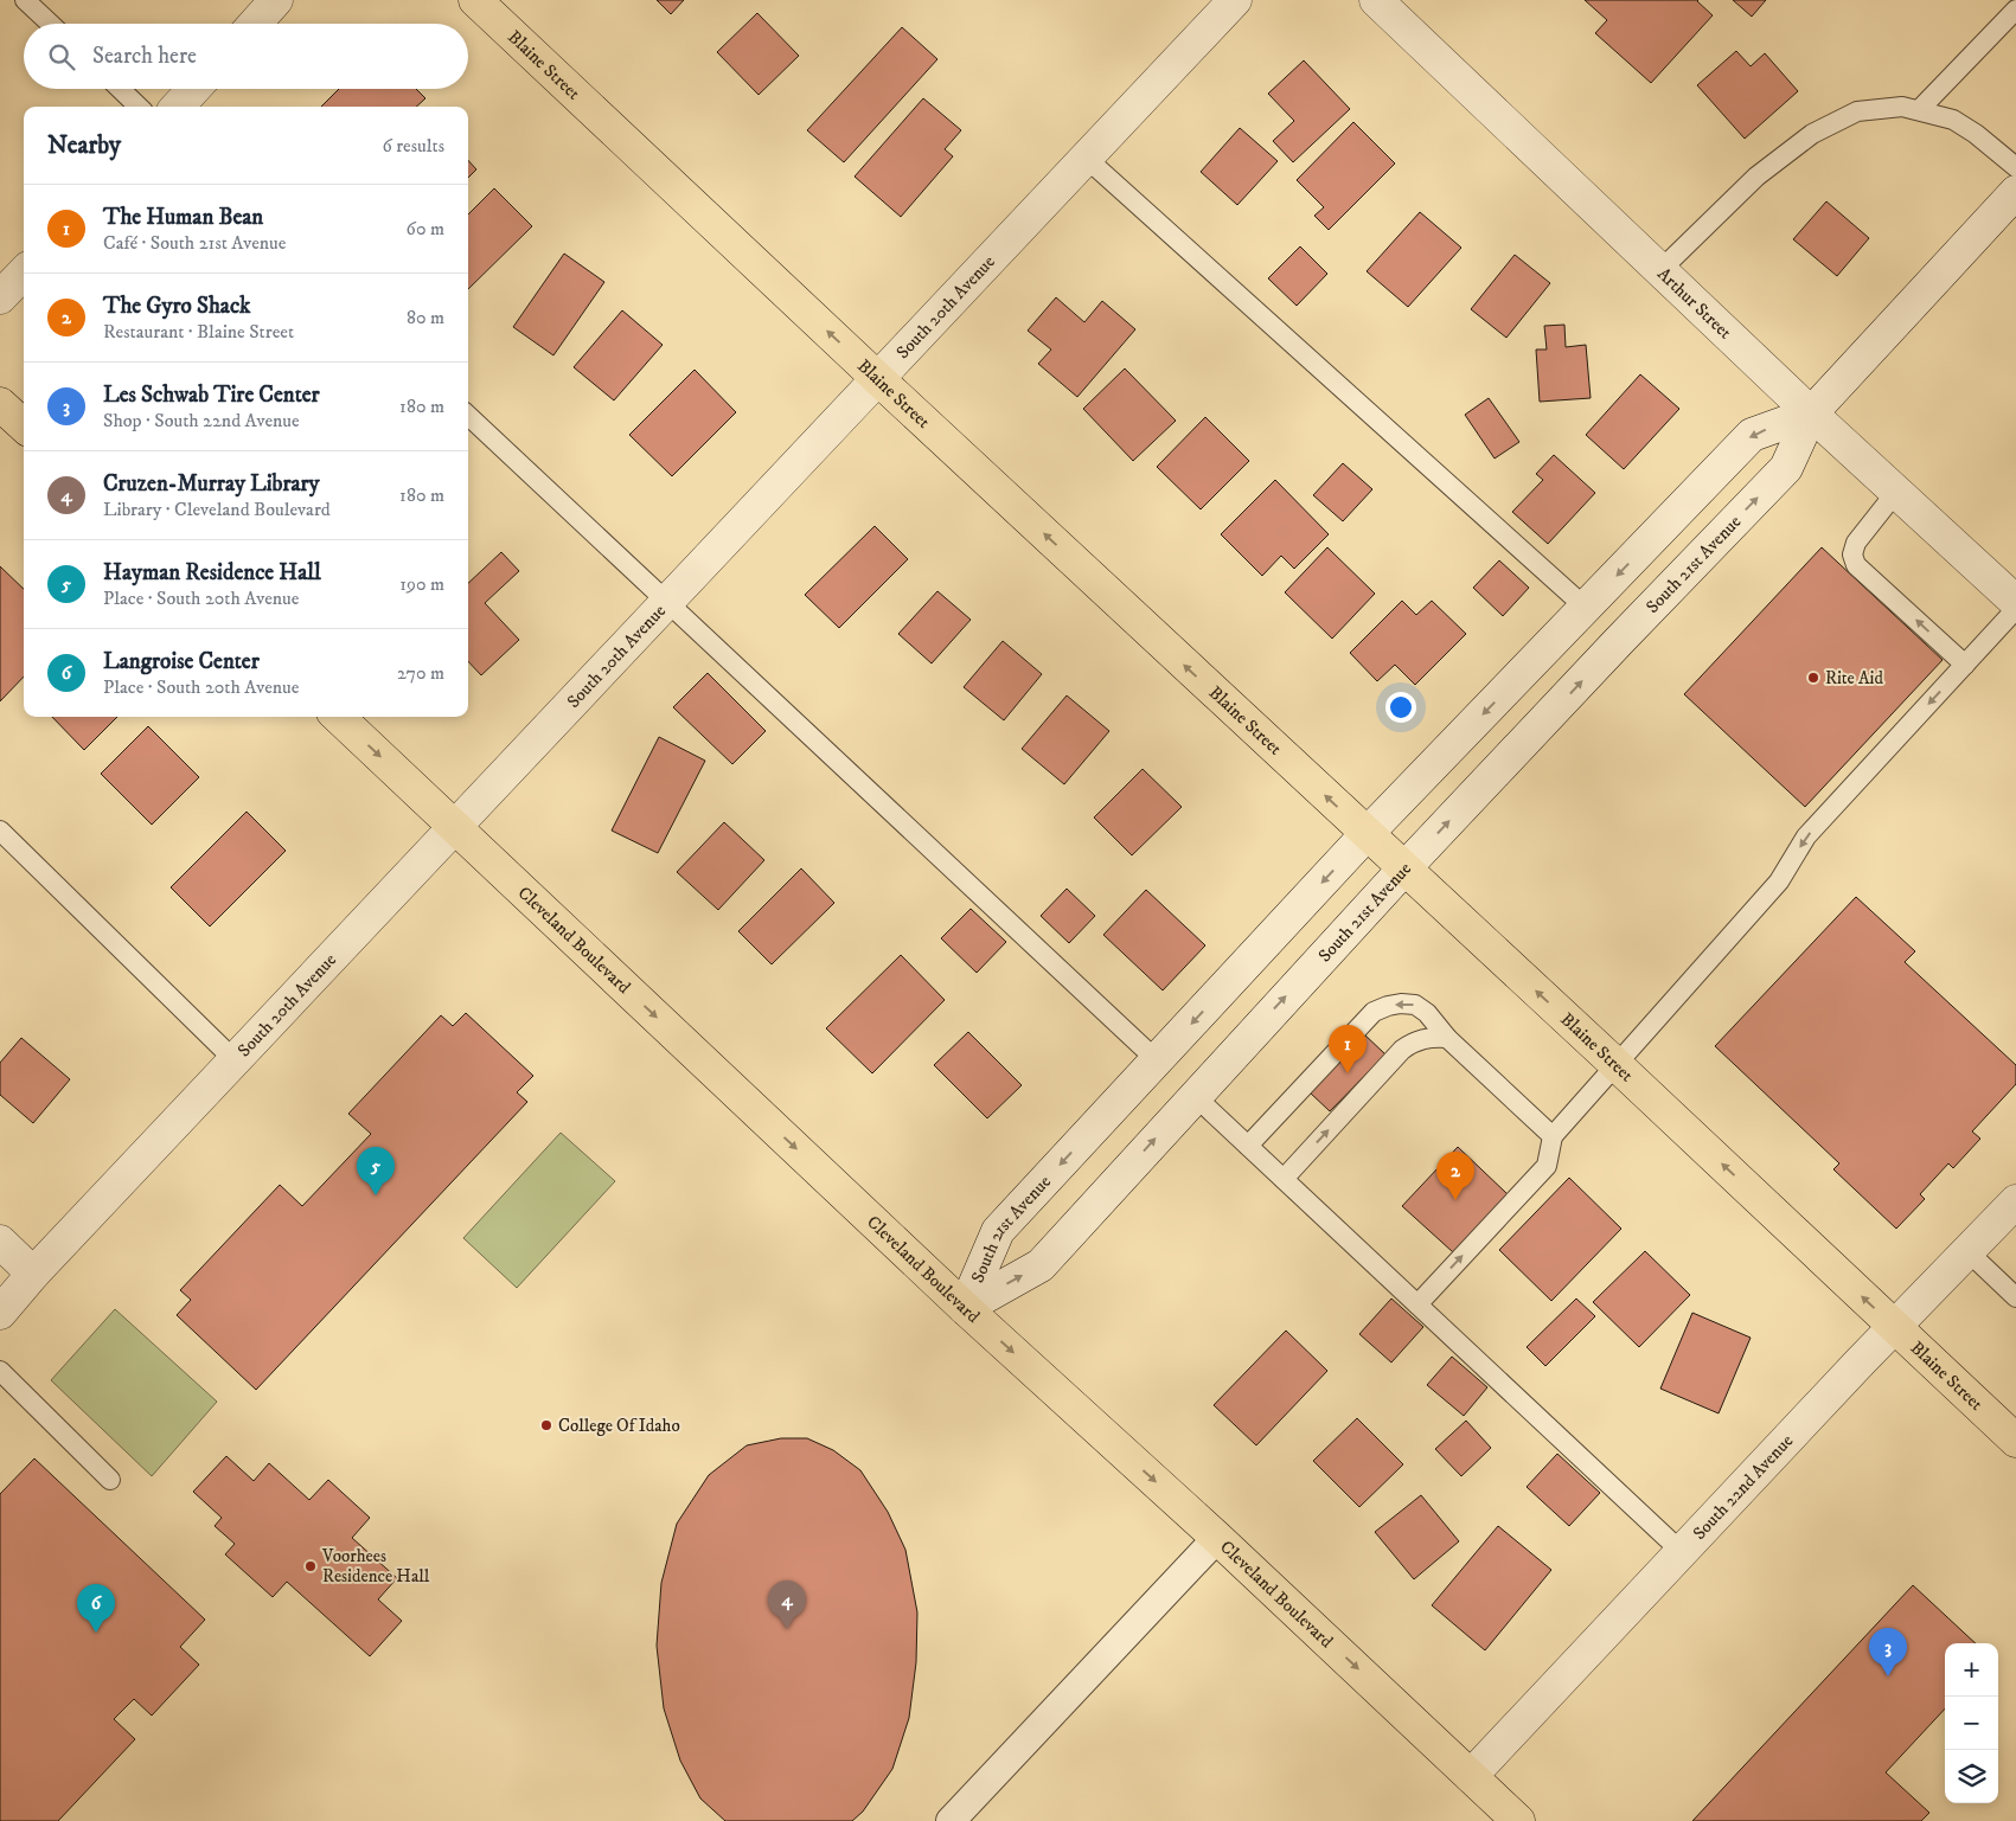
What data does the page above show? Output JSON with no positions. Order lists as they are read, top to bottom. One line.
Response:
{"streets":{"main road":["Blaine Street","Cleveland Boulevard"],"street":["Arthur Street","South 20th Avenue","South 21st Avenue","South 22nd Avenue"]},"crossings":[["Blaine Street","South 20th Avenue"],["Blaine Street","South 21st Avenue"],["Blaine Street","South 22nd Avenue"],["Arthur Street","South 21st Avenue"],["South 20th Avenue","Cleveland Boulevard"],["South 21st Avenue","Cleveland Boulevard"],["Cleveland Boulevard","South 22nd Avenue"]],"one_way":["Blaine Street","Cleveland Boulevard"],"places":["Rite Aid","College Of Idaho","Voorhees Residence Hall"],"page":{"search":"Search here","heading":["Nearby","6 results"],"list":[{"mark":"1","name":"The Human Bean","note":"Café · South 21st Avenue","value":"60 m"},{"mark":"2","name":"The Gyro Shack","note":"Restaurant · Blaine Street","value":"80 m"},{"mark":"3","name":"Les Schwab Tire Center","note":"Shop · South 22nd Avenue","value":"180 m"},{"mark":"4","name":"Cruzen-Murray Library","note":"Library · Cleveland Boulevard","value":"180 m"},{"mark":"5","name":"Hayman Residence Hall","note":"Place · South 20th Avenue","value":"190 m"},{"mark":"6","name":"Langroise Center","note":"Place · South 20th Avenue","value":"270 m"}],"pins":["1","5","2","4","6","3"],"map_buttons":["+","−"]}}
